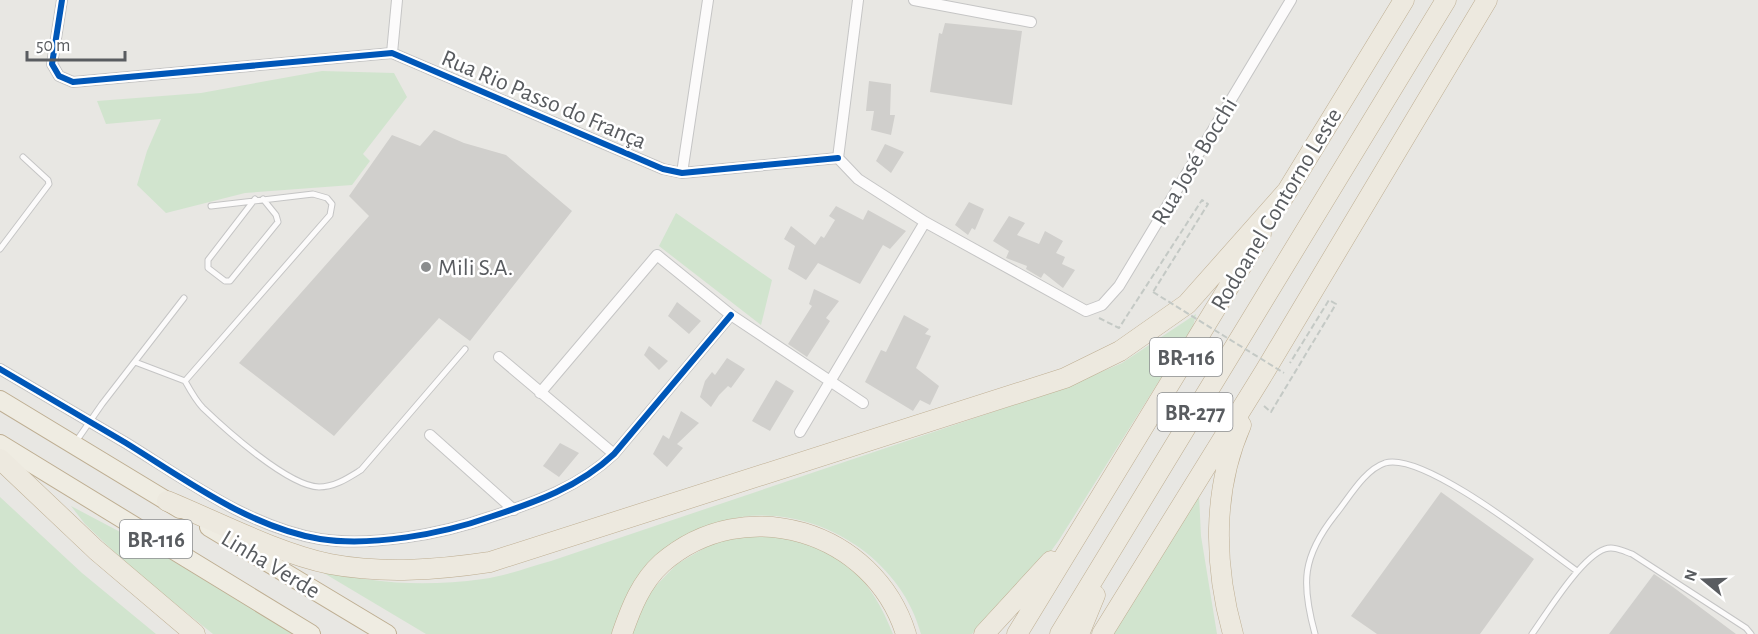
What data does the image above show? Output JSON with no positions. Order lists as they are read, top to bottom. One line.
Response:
{"streets":{"highway":["Rodoanel Contorno Leste","BR-116","BR-277","Linha Verde"],"street":["Rua Rio Passo do França","Rua José Bocchi"]},"crossings":[["Rodoanel Contorno Leste","BR-116"]],"places":["Mili S.A."],"scale_bar":"50 m","north":"left"}
